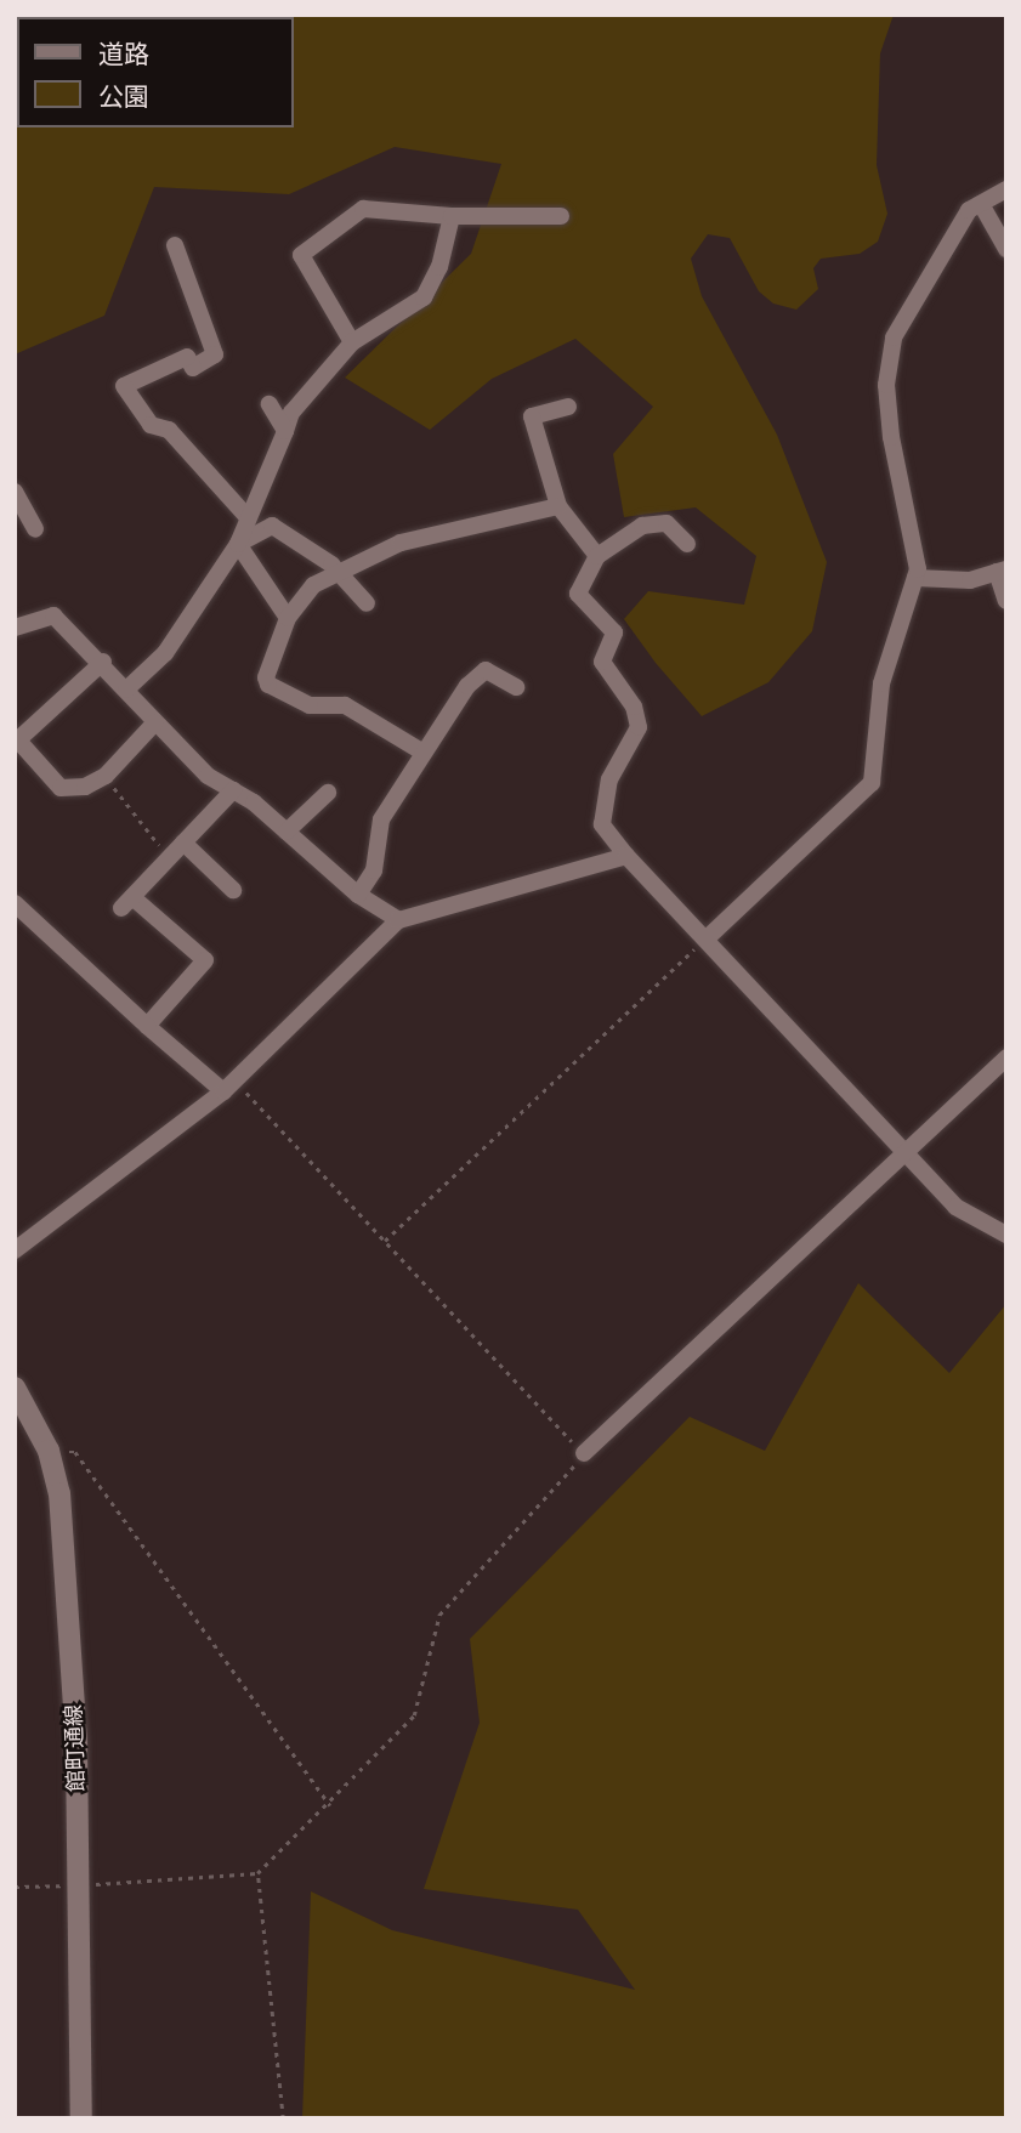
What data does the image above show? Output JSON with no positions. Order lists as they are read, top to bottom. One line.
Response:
{"streets":{"main road":["館町通線"]},"legend":["道路","公園"]}
